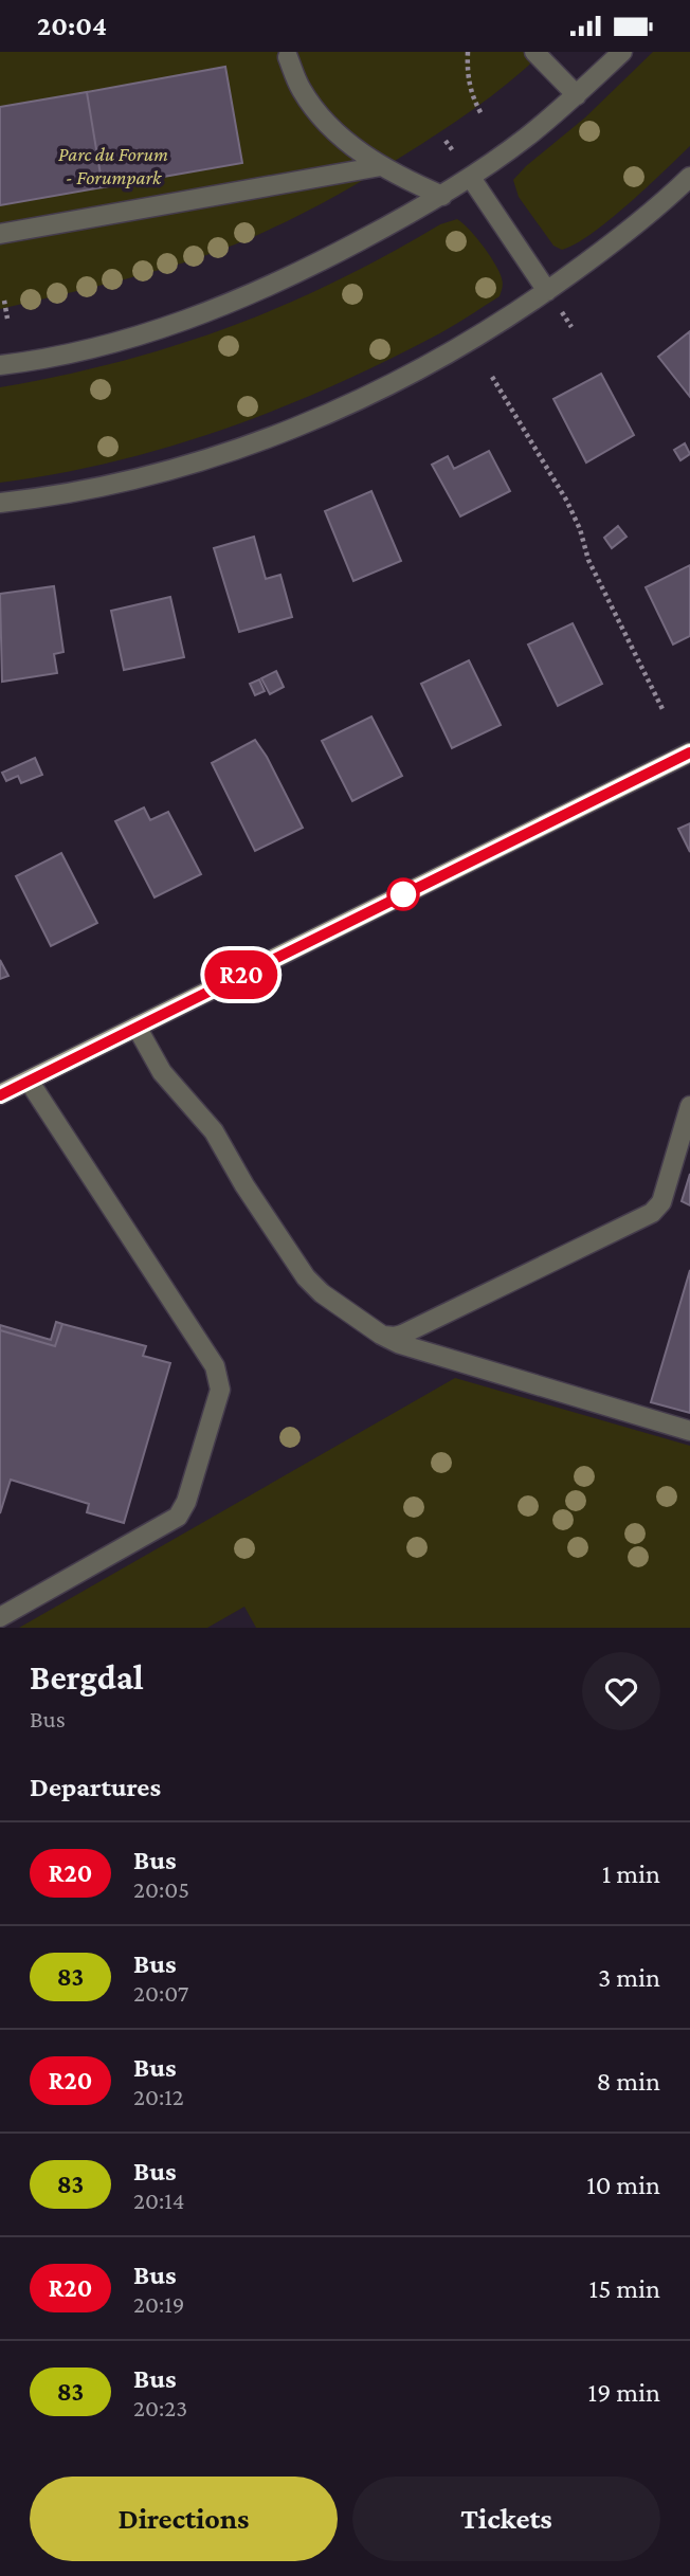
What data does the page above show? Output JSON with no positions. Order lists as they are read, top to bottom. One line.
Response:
{"parks":["Parc du Forum - Forumpark"],"lines":["bus line R20"],"page":{"status":"20:04","on_map":"R20","heading":[["Bergdal","Bus"],"Departures"],"list":[{"mark":"R20","name":"Bus","note":"20:05","value":"1 min"},{"mark":"83","name":"Bus","note":"20:07","value":"3 min"},{"mark":"R20","name":"Bus","note":"20:12","value":"8 min"},{"mark":"83","name":"Bus","note":"20:14","value":"10 min"},{"mark":"R20","name":"Bus","note":"20:19","value":"15 min"},{"mark":"83","name":"Bus","note":"20:23","value":"19 min"}],"buttons":["Directions","Tickets"]}}
